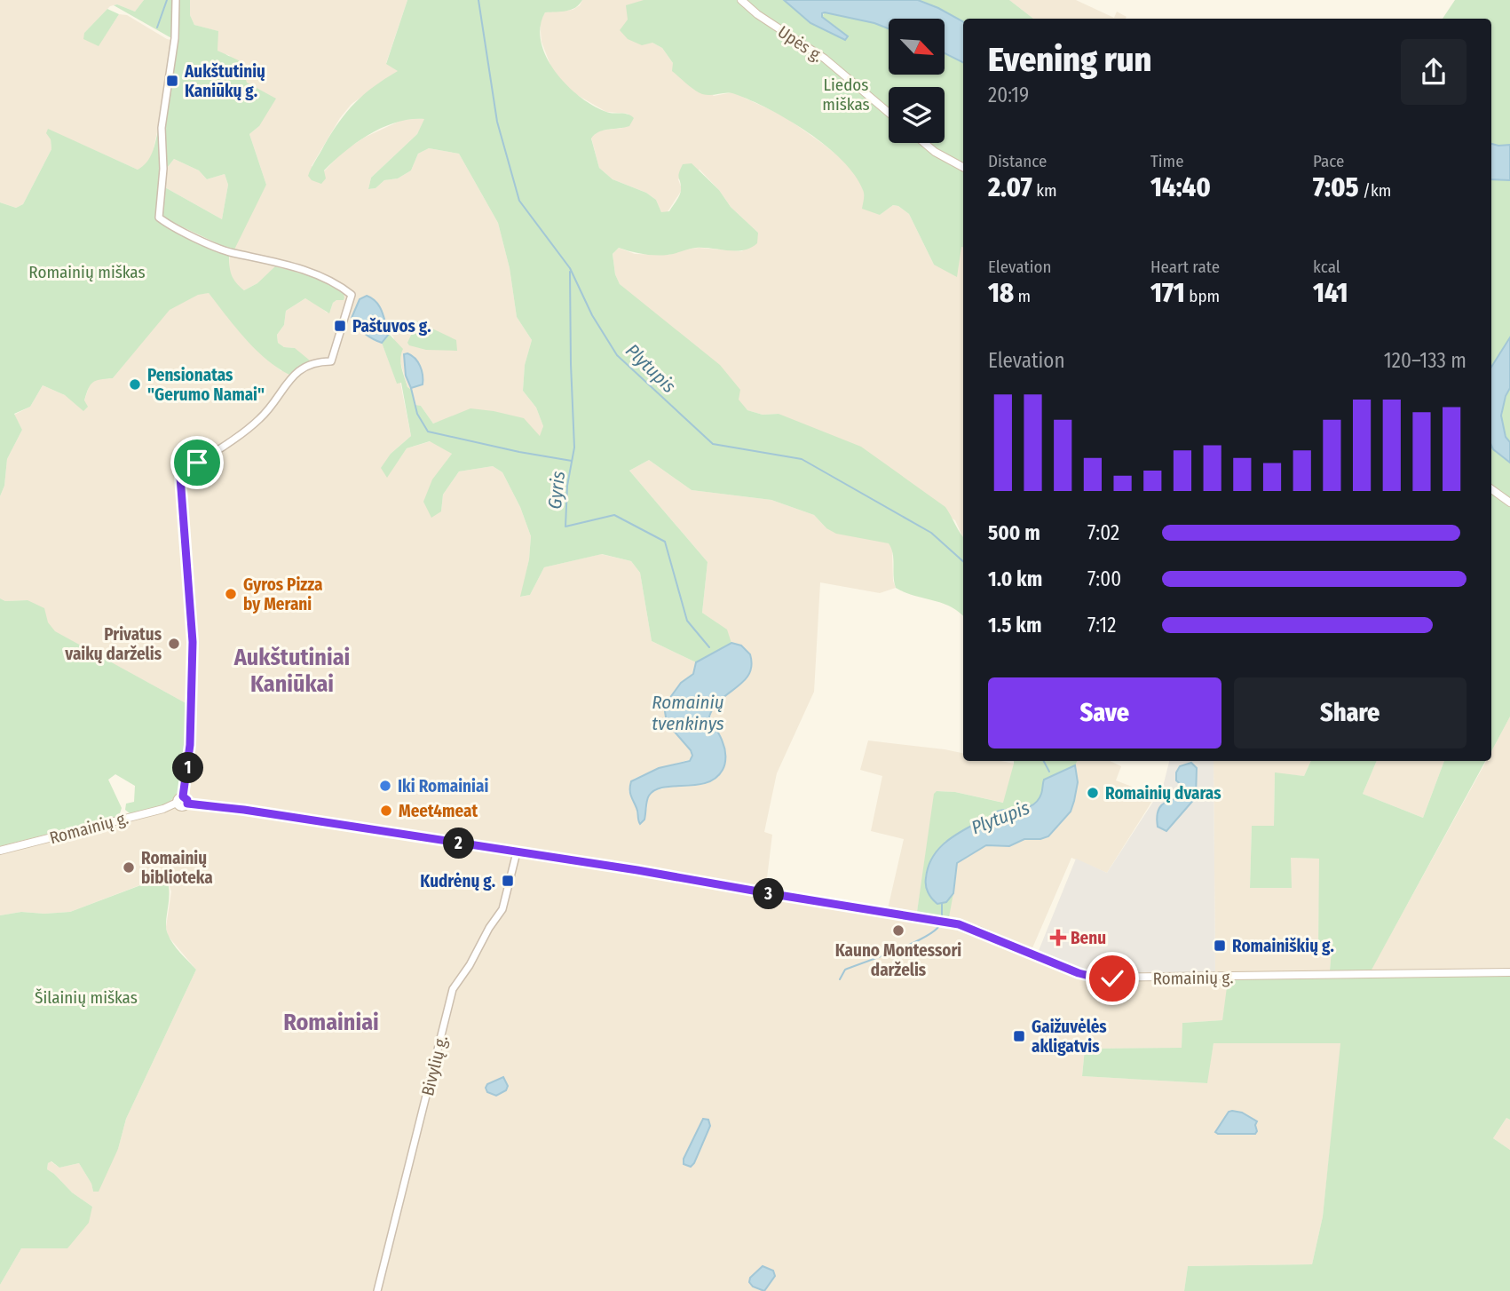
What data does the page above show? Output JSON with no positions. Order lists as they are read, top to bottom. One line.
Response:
{"streets":{"main road":["Upės g.","Romainių g."],"street":["Bivylių g."]},"crossings":[["Romainių g.","Bivylių g."]],"districts":["Aukštutiniai Kaniūkai","Romainiai"],"water":["Plytupis","Gyris","Romainių tvenkinys"],"parks":["Liedos miškas","Romainių miškas","Šilainių miškas"],"places":{"transit":["Aukštutinių Kaniūkų g.","Paštuvos g.","Kudrėnų g.","Romainiškių g.","Gaižuvėlės akligatvis"],"other":["Pensionatas \"Gerumo Namai\"","Gyros Pizza by Merani","Privatus vaikų darželis","Iki Romainiai","Romainių dvaras","Meet4meat","Romainių biblioteka","Kauno Montessori darželis"],"health":["Benu"]},"north":"bottom right","page":{"heading":["Evening run","20:19"],"stats":[["Distance","2.07 km"],["Time","14:40"],["Pace","7:05 /km"],["Elevation","18 m"],["Heart rate","171 bpm"],["kcal","141"]],"chart":["Elevation","120–133 m"],"list":[{"name":"500 m","note":"7:02"},{"name":"1.0 km","note":"7:00"},{"name":"1.5 km","note":"7:12"}],"buttons":["Save","Share"],"pins":["1","2","3"]}}
